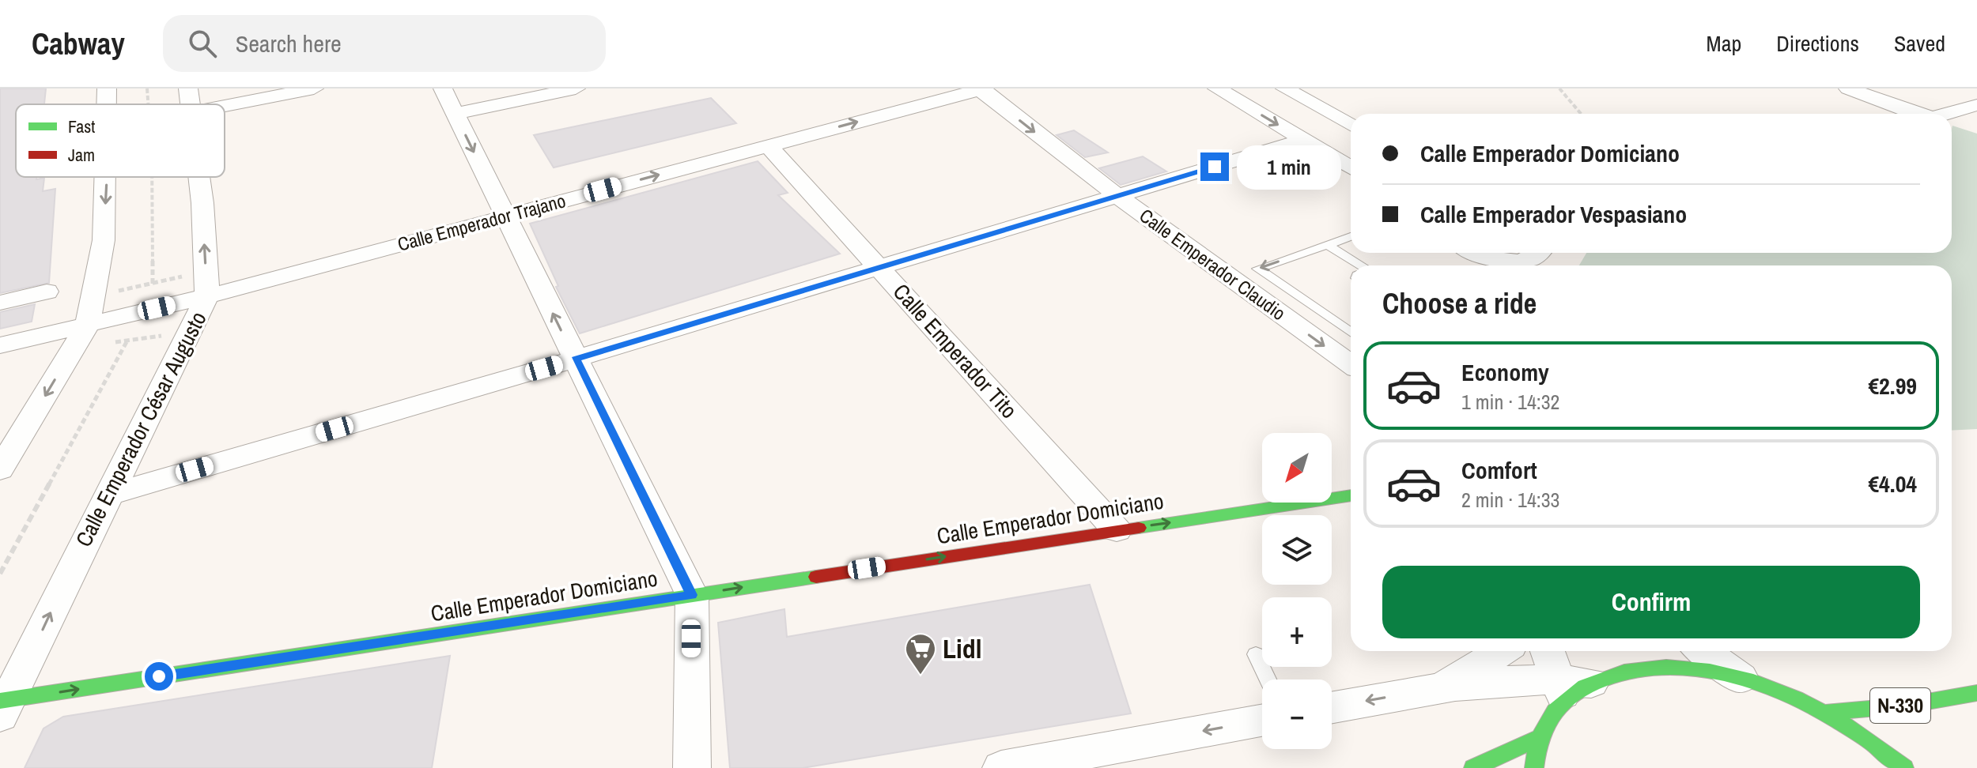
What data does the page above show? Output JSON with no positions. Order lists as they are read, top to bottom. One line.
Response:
{"streets":{"main road":["Calle Emperador Domiciano","N-330"],"street":["Calle Emperador Trajano","Calle Emperador Claudio","Calle Emperador Tito","Calle Emperador César Augusto"]},"crossings":[["Calle Emperador Trajano","Calle Emperador Claudio"],["Calle Emperador Trajano","Calle Emperador Tito"],["Calle Emperador Trajano","Calle Emperador César Augusto"],["Calle Emperador Tito","Calle Emperador Domiciano"],["Calle Emperador César Augusto","Calle Emperador Domiciano"]],"one_way":["Calle Emperador César Augusto","Calle Emperador Domiciano"],"places":{"supermarket":["Lidl"]},"legend":["Fast","Jam"],"north":"bottom left","page":{"header":"Cabway","search":"Search here","nav":["Map","Directions","Saved"],"banner":["Calle Emperador Domiciano","Calle Emperador Vespasiano"],"bubble":"1 min","heading":"Choose a ride","list":[{"name":"Economy","note":"1 min · 14:32","value":"€2.99"},{"name":"Comfort","note":"2 min · 14:33","value":"€4.04"}],"map_buttons":["+","−"],"buttons":"Confirm"}}
